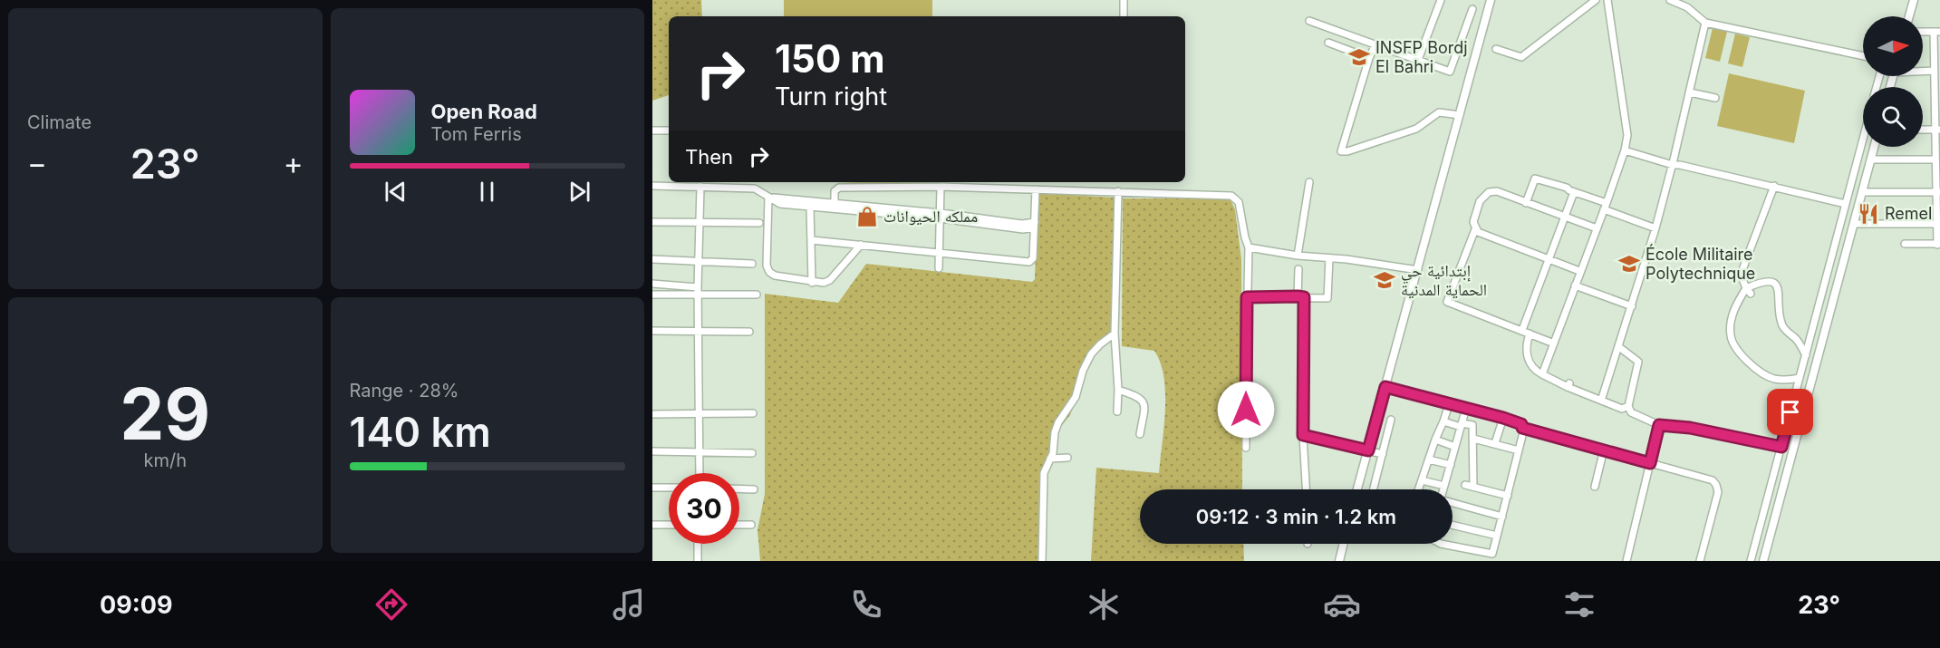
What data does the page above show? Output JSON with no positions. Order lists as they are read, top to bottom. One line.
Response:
{"places":{"school or university":["INSFP Bordj El Bahri","École Militaire Polytechnique","إبتدائية حي الحماية المدنية"],"restaurant":["Remel"],"shop":["مملكه الحيوانات"]},"north":"right","page":{"tile":["Climate",["29","km/h"],["Range · 28%","140 km"]],"turn":["150 m","Turn right"],"song":["Open Road","Tom Ferris"],"then":"Then","heat":["−","23°","+"],"limit":"30","trip":"09:12 · 3 min · 1.2 km","tabs":["09:09","23°"]}}
